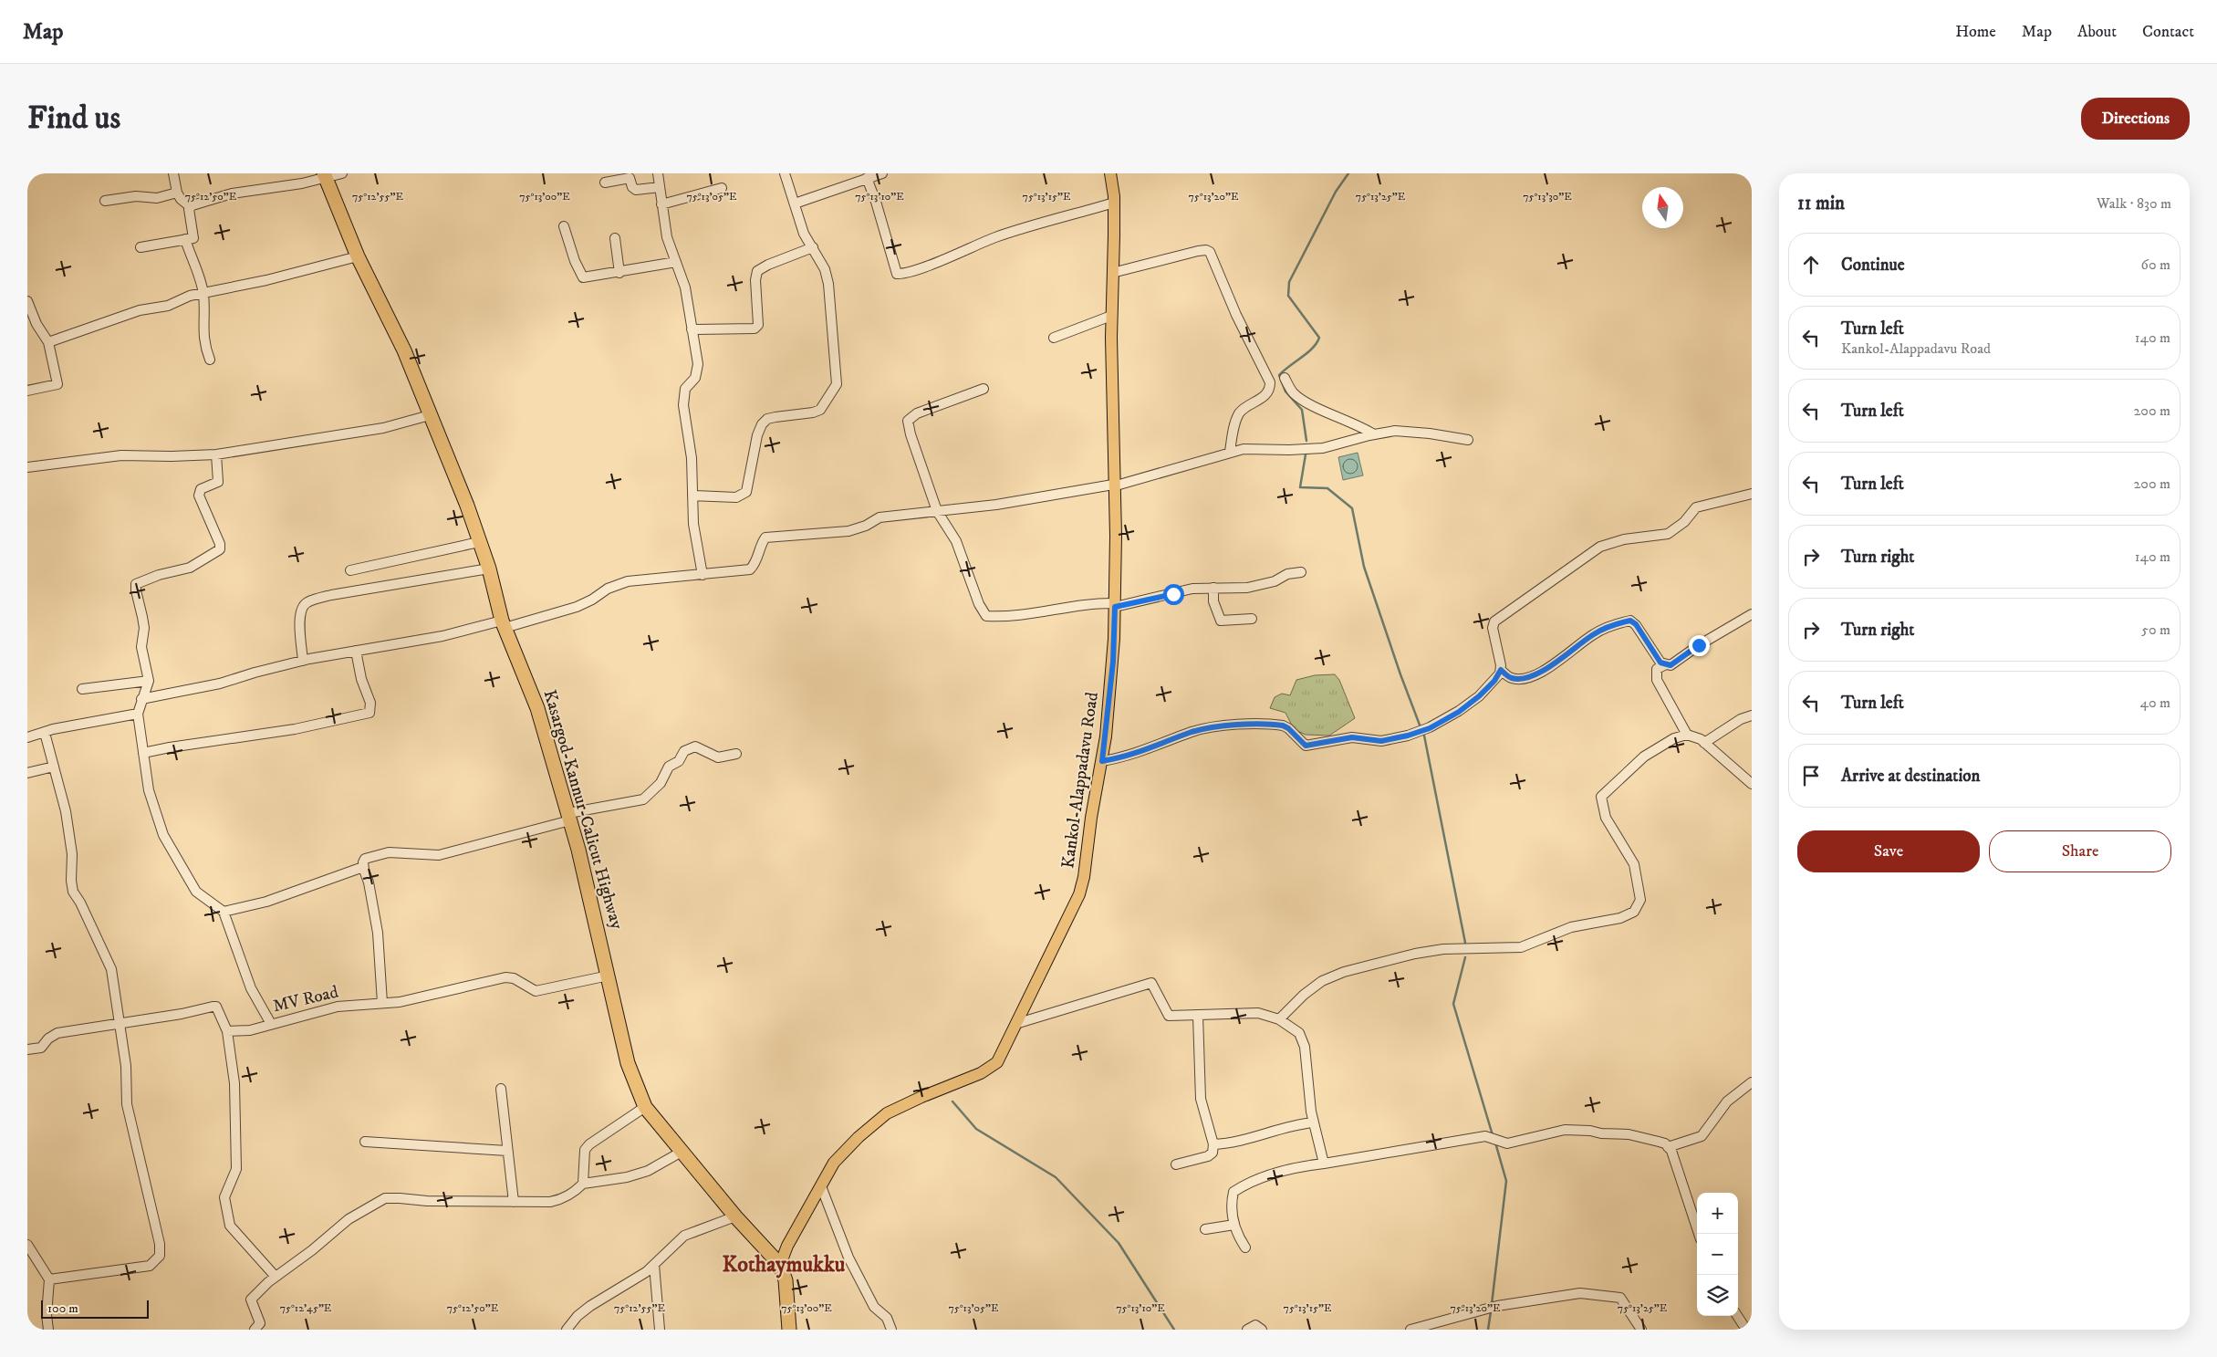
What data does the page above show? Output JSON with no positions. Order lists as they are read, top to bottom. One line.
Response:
{"streets":{"highway":["Kasargod-Kannur-Calicut Highway"],"main road":["Kankol-Alappadavu Road"],"street":["MV Road"]},"crossings":[["Kankol-Alappadavu Road","Kasargod-Kannur-Calicut Highway"],["Kasargod-Kannur-Calicut Highway","MV Road"]],"districts":["Kothaymukku"],"scale_bar":"100 m","north":"top","page":{"header":"Map","nav":["Home","Map","About","Contact"],"buttons":["Directions",["Save","Share"]],"title":"Find us","heading":["11 min","Walk · 830 m"],"list":[["Continue","60 m"],["Turn left","Kankol-Alappadavu Road","140 m"],["Turn left","200 m"],["Turn left","200 m"],["Turn right","140 m"],["Turn right","50 m"],["Turn left","40 m"],"Arrive at destination"],"map_buttons":["+","−"],"scale":"100 m"},"coordinates":["75°12'50\"E","75°12'55\"E","75°13'00\"E","75°13'05\"E","75°13'10\"E","75°13'15\"E","75°13'20\"E","75°13'25\"E","75°13'30\"E","75°12'45\"E"]}
